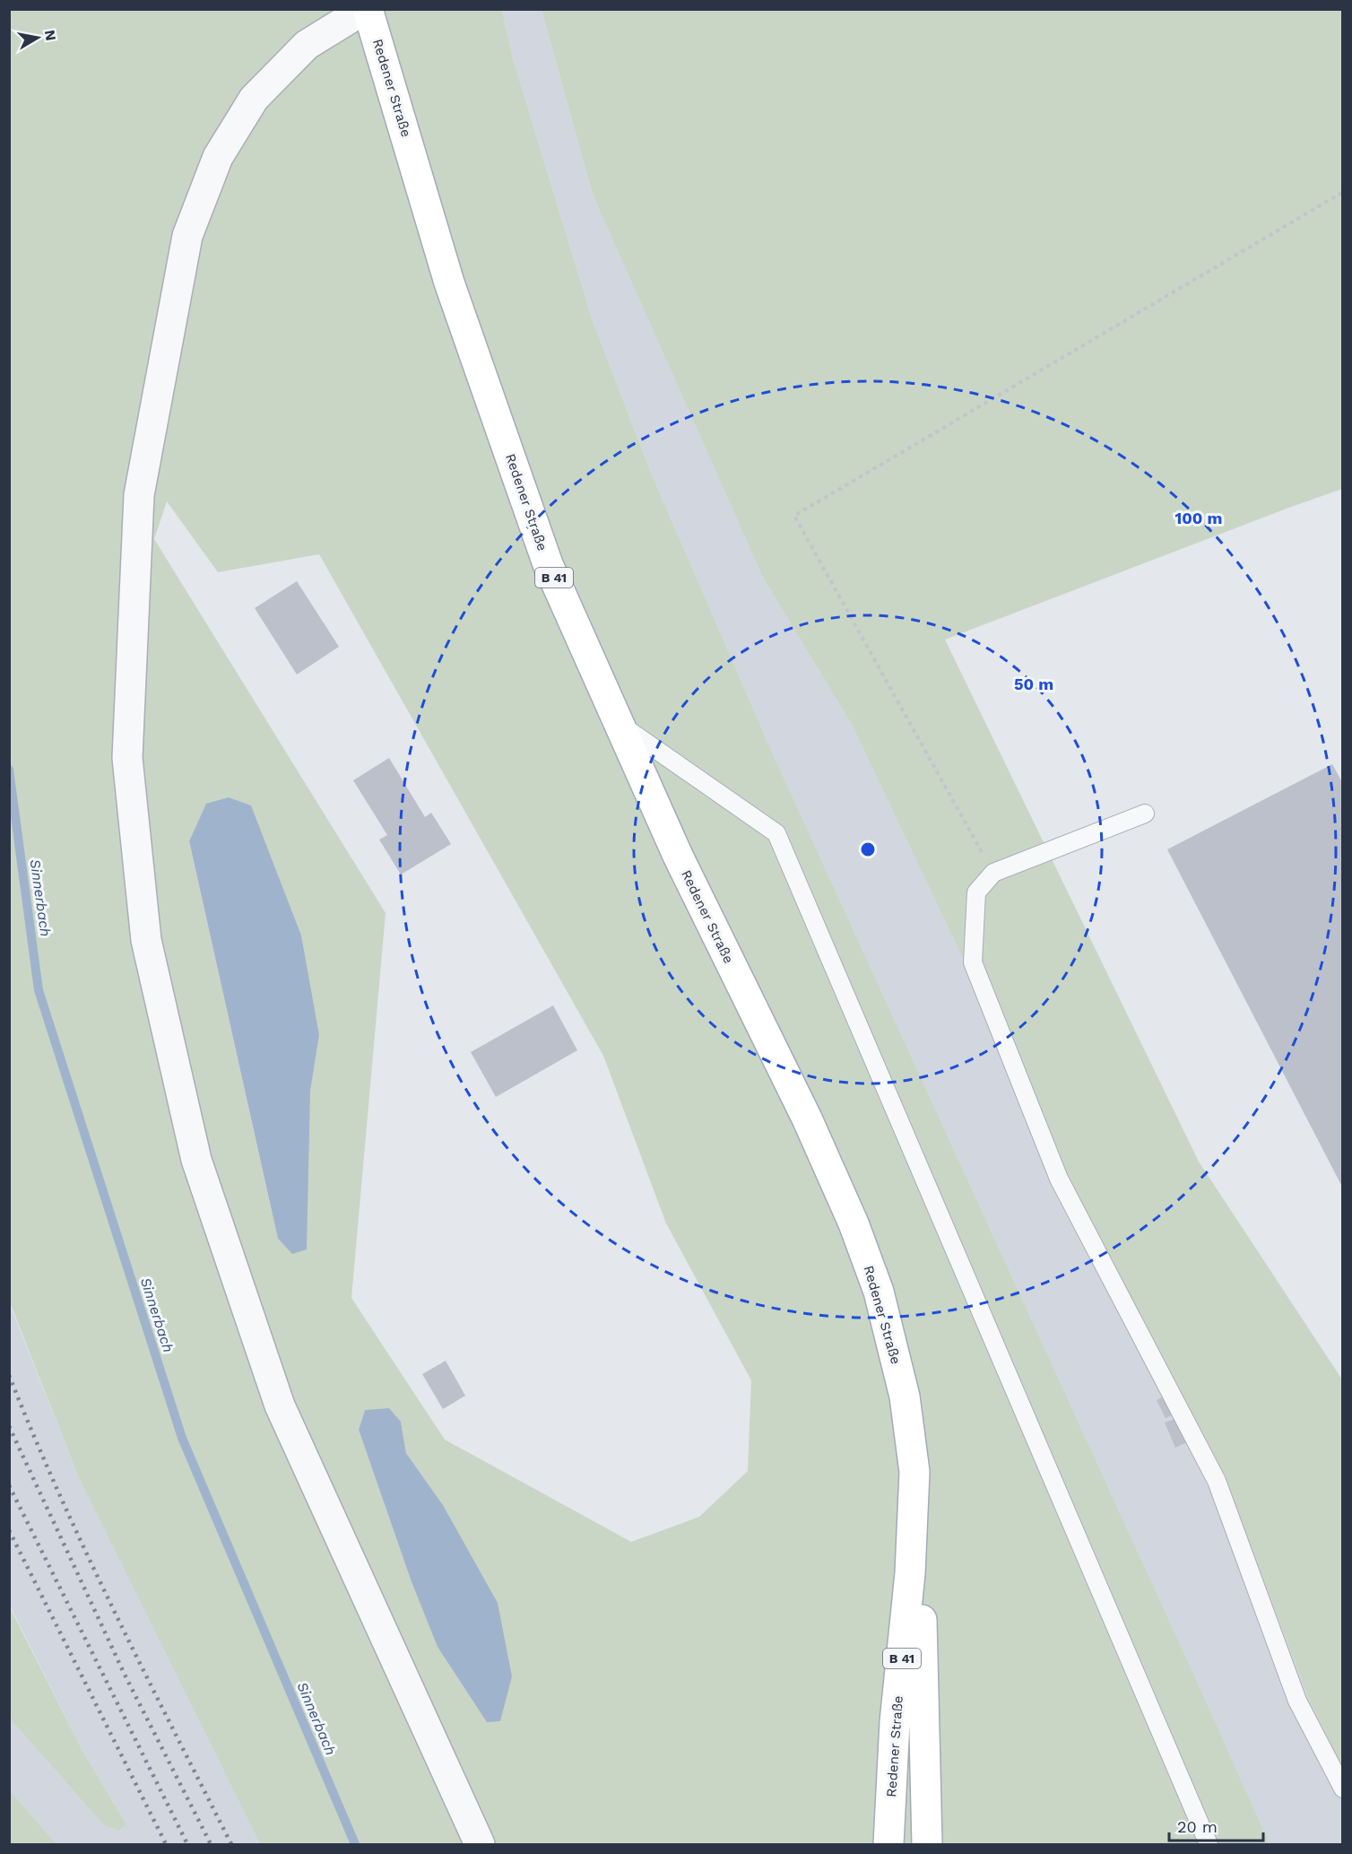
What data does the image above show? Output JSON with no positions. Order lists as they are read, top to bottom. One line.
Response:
{"streets":{"main road":["Redener Straße","B 41"]},"crossings":[["Redener Straße","B 41"]],"water":["Sinnerbach"],"scale_bar":"20 m","north":"right","rings":["100 m","50 m"]}
